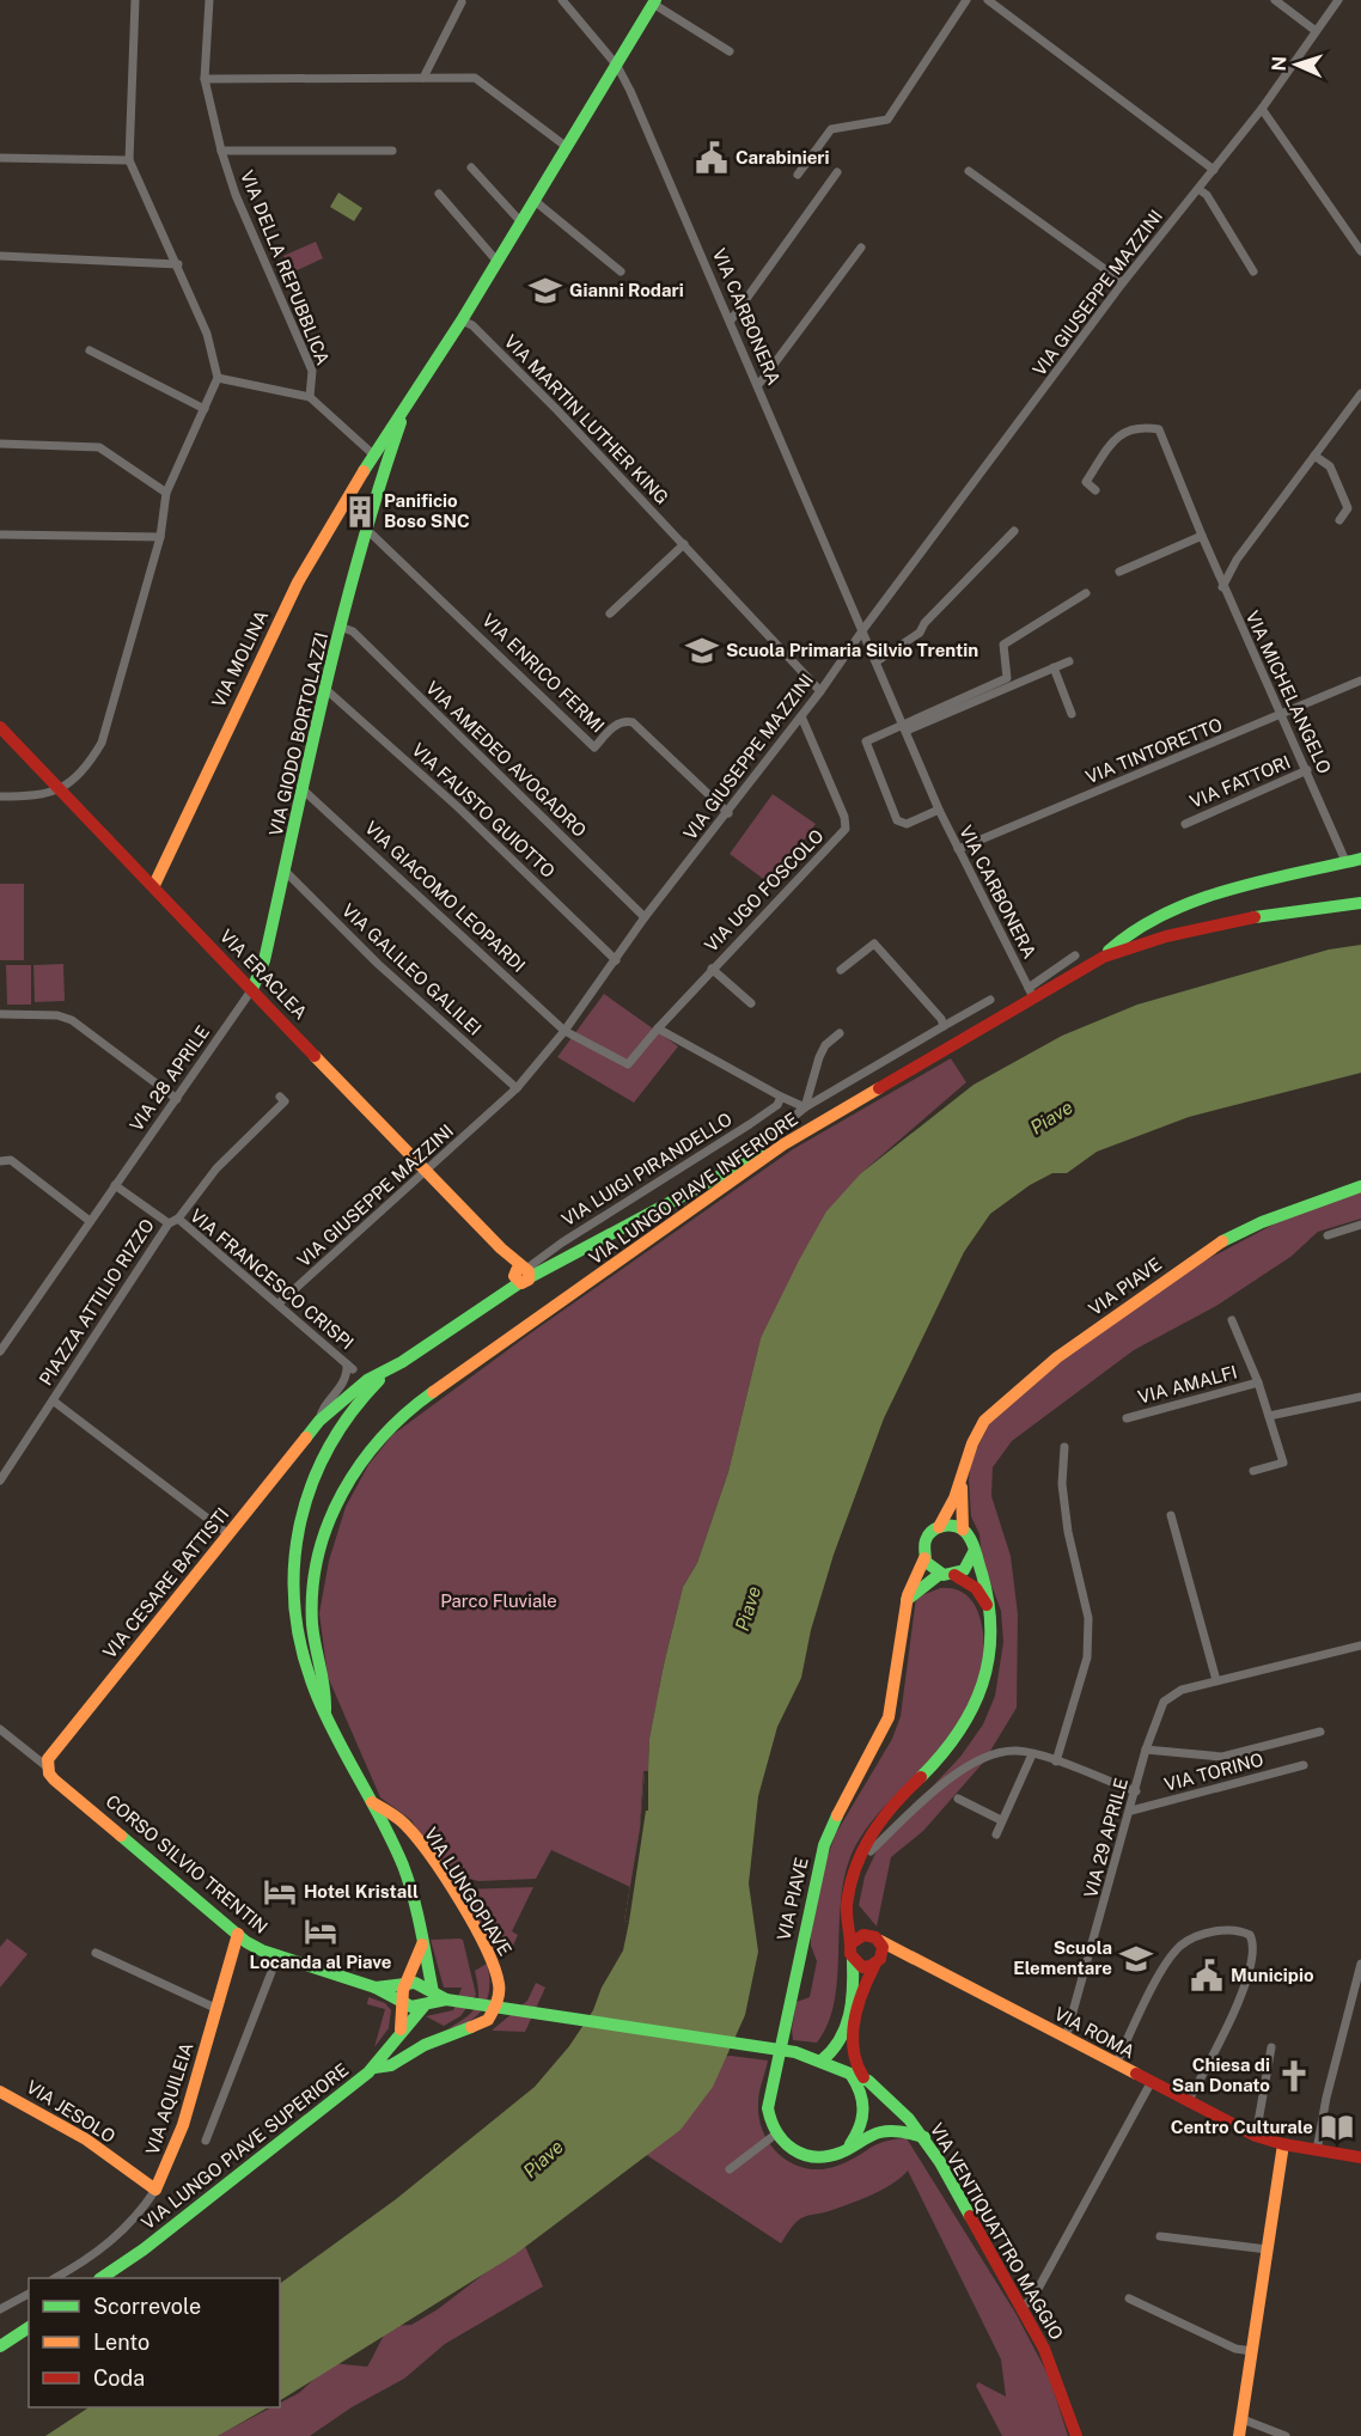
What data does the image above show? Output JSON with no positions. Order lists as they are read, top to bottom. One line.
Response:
{"streets":{"street":["VIA DELLA REPUBBLICA","VIA GIUSEPPE MAZZINI","VIA CARBONERA","VIA MARTIN LUTHER KING","VIA MOLINA","VIA ENRICO FERMI","VIA MICHELANGELO","VIA GIODO BORTOLAZZI","VIA TINTORETTO","VIA AMEDEO AVOGADRO","VIA FATTORI","VIA FAUSTO GUIOTTO","VIA UGO FOSCOLO","VIA GIACOMO LEOPARDI","VIA GALILEO GALILEI","VIA ERACLEA","VIA 28 APRILE","VIA LUIGI PIRANDELLO","VIA LUNGO PIAVE INFERIORE","VIA FRANCESCO CRISPI","VIA PIAVE","PIAZZA ATTILIO RIZZO","VIA AMALFI","VIA CESARE BATTISTI","VIA TORINO","VIA 29 APRILE","CORSO SILVIO TRENTIN","VIA LUNGOPIAVE","VIA ROMA","VIA AQUILEIA","VIA JESOLO","VIA LUNGO PIAVE SUPERIORE","VIA VENTIQUATTRO MAGGIO"]},"crossings":[["VIA GIUSEPPE MAZZINI","VIA CARBONERA"],["VIA GIUSEPPE MAZZINI","VIA MARTIN LUTHER KING"],["VIA GIUSEPPE MAZZINI","VIA ENRICO FERMI"],["VIA GIUSEPPE MAZZINI","VIA AMEDEO AVOGADRO"],["VIA GIUSEPPE MAZZINI","VIA FAUSTO GUIOTTO"],["VIA GIUSEPPE MAZZINI","VIA UGO FOSCOLO"],["VIA GIUSEPPE MAZZINI","VIA GIACOMO LEOPARDI"],["VIA GIUSEPPE MAZZINI","VIA GALILEO GALILEI"],["VIA GIUSEPPE MAZZINI","VIA ERACLEA"],["VIA GIUSEPPE MAZZINI","VIA FRANCESCO CRISPI"],["VIA CARBONERA","VIA GIODO BORTOLAZZI"],["VIA CARBONERA","VIA TINTORETTO"],["VIA CARBONERA","VIA LUNGO PIAVE INFERIORE"],["VIA MARTIN LUTHER KING","VIA GIODO BORTOLAZZI"],["VIA MOLINA","VIA GIODO BORTOLAZZI"],["VIA MOLINA","VIA ERACLEA"],["VIA ENRICO FERMI","VIA GIODO BORTOLAZZI"],["VIA MICHELANGELO","VIA TINTORETTO"],["VIA MICHELANGELO","VIA FATTORI"],["VIA GIODO BORTOLAZZI","VIA AMEDEO AVOGADRO"],["VIA GIODO BORTOLAZZI","VIA FAUSTO GUIOTTO"],["VIA GIODO BORTOLAZZI","VIA GIACOMO LEOPARDI"],["VIA GIODO BORTOLAZZI","VIA GALILEO GALILEI"],["VIA GIODO BORTOLAZZI","VIA ERACLEA"],["VIA GIODO BORTOLAZZI","VIA 28 APRILE"],["VIA ERACLEA","VIA 28 APRILE"],["VIA ERACLEA","VIA LUIGI PIRANDELLO"],["VIA ERACLEA","VIA CESARE BATTISTI"],["VIA 28 APRILE","PIAZZA ATTILIO RIZZO"],["VIA LUIGI PIRANDELLO","VIA CESARE BATTISTI"],["VIA LUNGO PIAVE INFERIORE","VIA CESARE BATTISTI"],["VIA LUNGO PIAVE INFERIORE","CORSO SILVIO TRENTIN"],["VIA LUNGO PIAVE INFERIORE","VIA LUNGOPIAVE"],["VIA FRANCESCO CRISPI","PIAZZA ATTILIO RIZZO"],["VIA FRANCESCO CRISPI","VIA CESARE BATTISTI"],["VIA CESARE BATTISTI","CORSO SILVIO TRENTIN"],["VIA TORINO","VIA 29 APRILE"],["VIA 29 APRILE","VIA ROMA"],["CORSO SILVIO TRENTIN","VIA AQUILEIA"],["CORSO SILVIO TRENTIN","VIA LUNGO PIAVE SUPERIORE"],["CORSO SILVIO TRENTIN","VIA VENTIQUATTRO MAGGIO"],["VIA LUNGOPIAVE","VIA LUNGO PIAVE SUPERIORE"],["VIA AQUILEIA","VIA JESOLO"]],"water":["Piave"],"parks":["Parco Fluviale"],"places":{"public building":["Carabinieri","Municipio"],"school or university":["Gianni Rodari","Scuola Primaria Silvio Trentin","Scuola Elementare"],"building":["Panificio Boso SNC"],"hotel":["Hotel Kristall","Locanda al Piave"],"church":["Chiesa di San Donato"],"library":["Centro Culturale"]},"legend":["Scorrevole","Lento","Coda"],"north":"left"}
